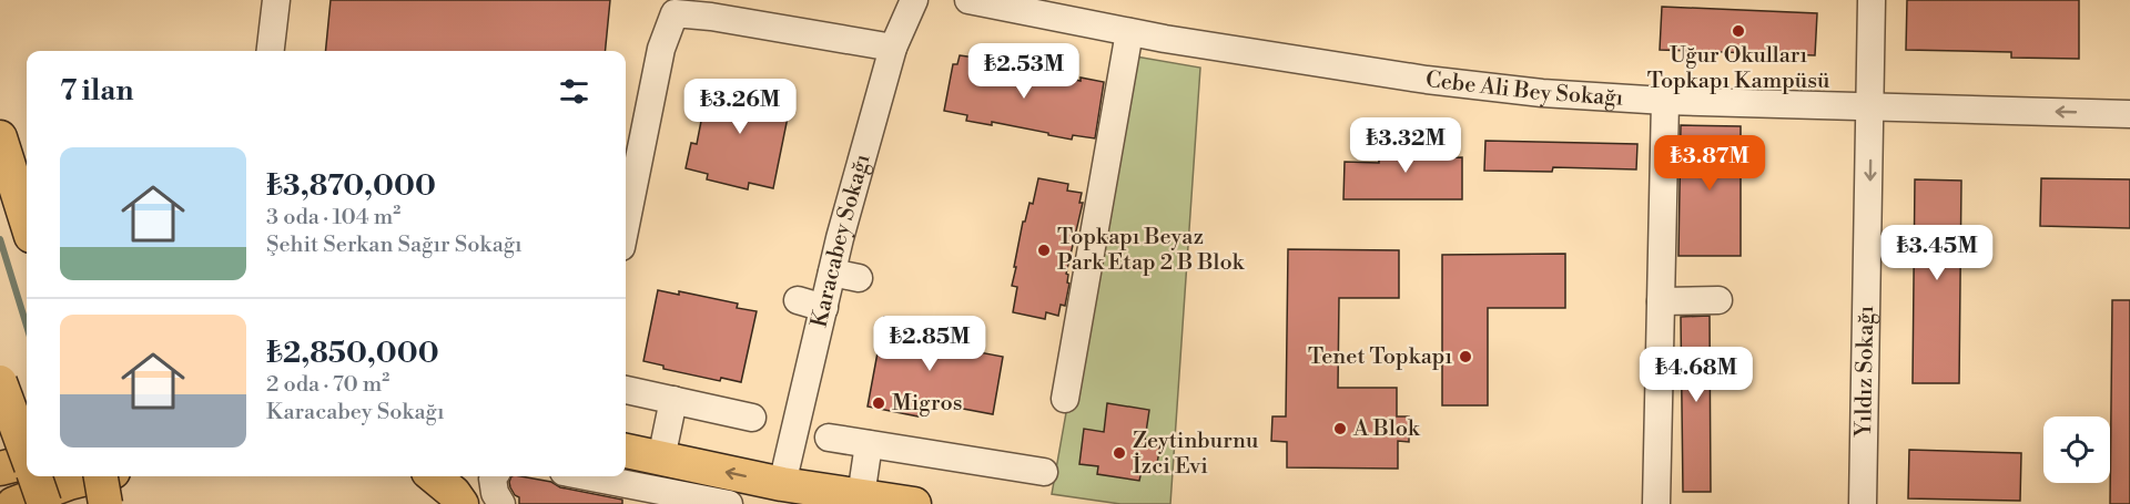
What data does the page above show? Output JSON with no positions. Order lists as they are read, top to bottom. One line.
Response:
{"streets":{"street":["Cebe Ali Bey Sokağı","Karacabey Sokağı","Yıldız Sokağı"]},"crossings":[["Cebe Ali Bey Sokağı","Yıldız Sokağı"]],"places":["Uğur Okulları Topkapı Kampüsü","Topkapı Beyaz Park Etap 2 B Blok","Tenet Topkapı","Migros","A Blok","Zeytinburnu İzci Evi"],"page":{"price":["₺2.53M","₺3.26M","₺3.32M","₺3.87M","₺3.45M","₺2.85M","₺4.68M"],"heading":"7 ilan","list":[{"name":"₺3,870,000","note":"3 oda · 104 m² · Şehit Serkan Sağır Sokağı"},{"name":"₺2,850,000","note":"2 oda · 70 m² · Karacabey Sokağı"}]}}
